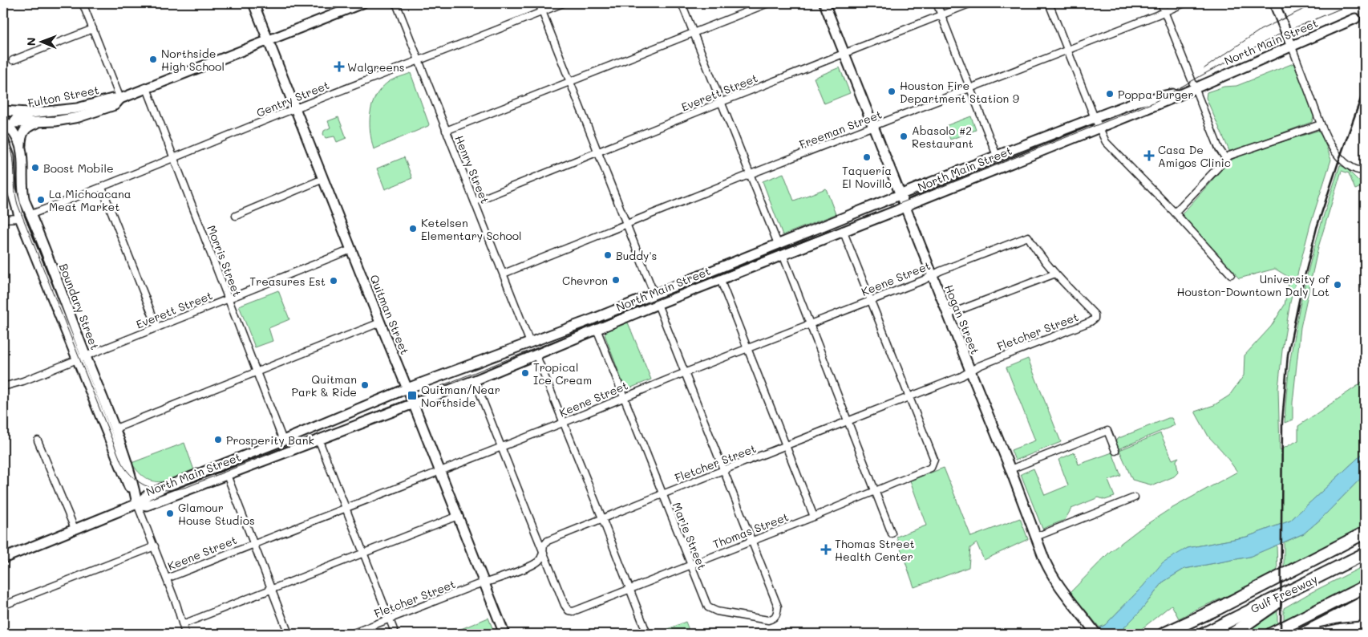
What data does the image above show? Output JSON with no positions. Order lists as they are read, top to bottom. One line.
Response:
{"streets":{"highway":["Gulf Freeway"],"main road":["North Main Street","Fulton Street","Boundary Street","Quitman Street","Hogan Street"],"street":["Everett Street","Gentry Street","Freeman Street","Henry Street","Morris Street","Keene Street","Fletcher Street","Thomas Street","Marie Street"]},"crossings":[["North Main Street","Henry Street"],["North Main Street","Morris Street"],["North Main Street","Boundary Street"],["North Main Street","Quitman Street"],["North Main Street","Hogan Street"],["North Main Street","Marie Street"],["Everett Street","Henry Street"],["Everett Street","Morris Street"],["Everett Street","Boundary Street"],["Everett Street","Quitman Street"],["Everett Street","Hogan Street"],["Fulton Street","Morris Street"],["Fulton Street","Boundary Street"],["Fulton Street","Quitman Street"],["Gentry Street","Henry Street"],["Gentry Street","Morris Street"],["Gentry Street","Boundary Street"],["Gentry Street","Quitman Street"],["Freeman Street","Henry Street"],["Freeman Street","Hogan Street"],["Keene Street","Boundary Street"],["Keene Street","Quitman Street"],["Keene Street","Hogan Street"],["Keene Street","Fletcher Street"],["Keene Street","Marie Street"],["Quitman Street","Fletcher Street"],["Hogan Street","Fletcher Street"],["Fletcher Street","Thomas Street"],["Fletcher Street","Marie Street"],["Thomas Street","Marie Street"]],"places":{"other":["Northside High School","Houston Fire Department Station 9","Poppa Burger","Abasolo #2 Restaurant","Taqueria El Novillo","Boost Mobile","La Michoacana Meat Market","Ketelsen Elementary School","Buddy's","Chevron","Treasures Est","University of Houston-Downtown Daly Lot","Tropical Ice Cream","Quitman Park & Ride","Prosperity Bank","Glamour House Studios"],"health":["Walgreens","Casa De Amigos Clinic","Thomas Street Health Center"],"transit":["Quitman/Near Northside"]},"north":"left"}
